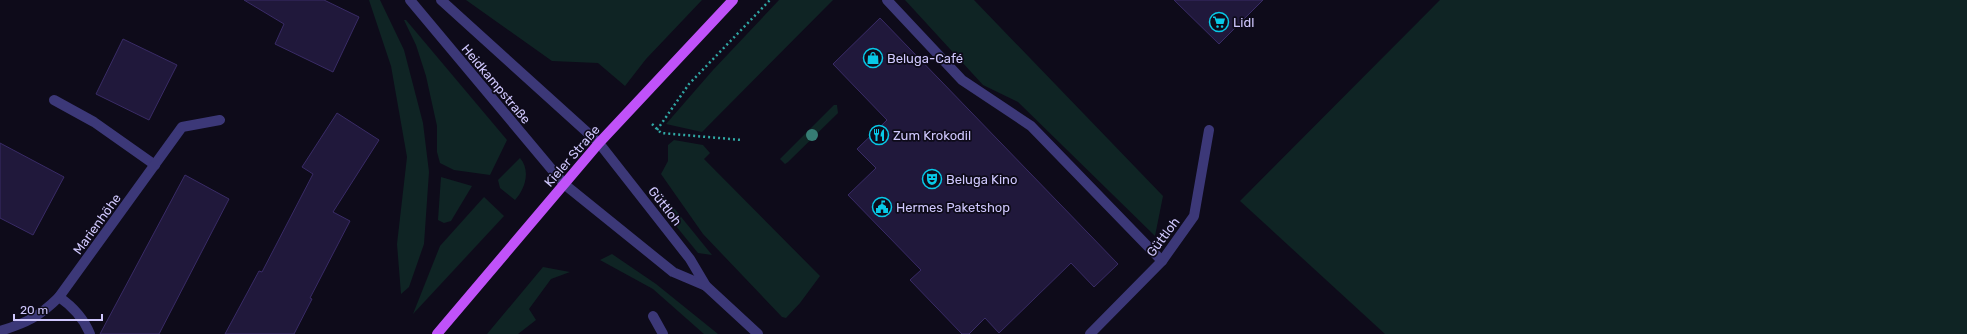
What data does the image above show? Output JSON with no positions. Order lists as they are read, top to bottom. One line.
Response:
{"streets":{"main road":["Kieler Straße"],"street":["Heidkampstraße","Güttloh","Marienhöhe"]},"crossings":[["Heidkampstraße","Kieler Straße"],["Heidkampstraße","Güttloh"],["Kieler Straße","Güttloh"]],"places":{"supermarket":["Lidl"],"shop":["Beluga-Café"],"restaurant":["Zum Krokodil"],"theatre":["Beluga Kino"],"public building":["Hermes Paketshop"]},"scale_bar":"20 m"}
